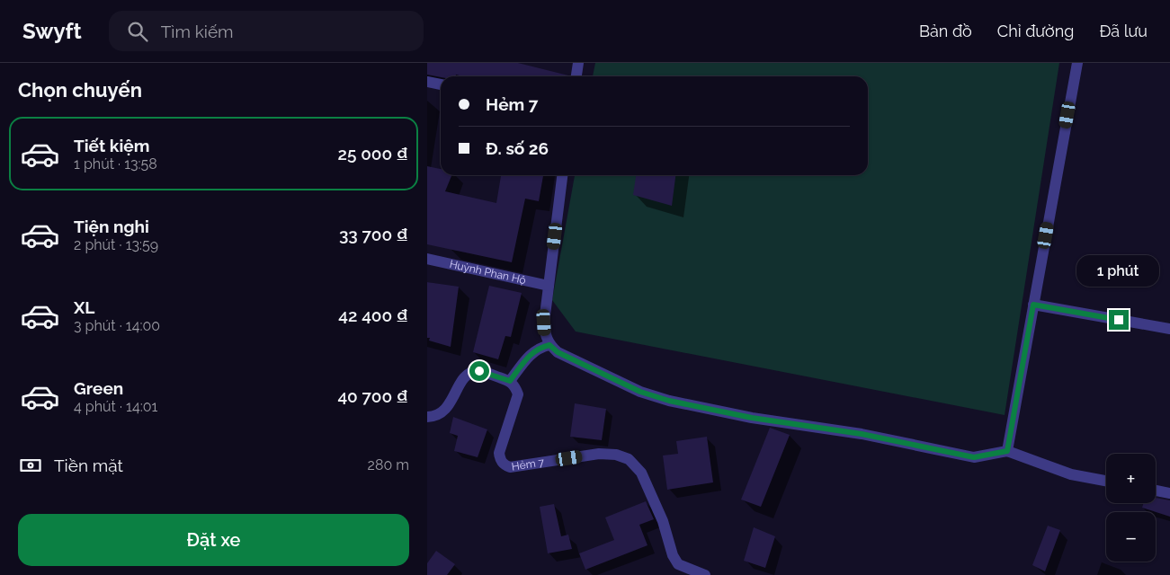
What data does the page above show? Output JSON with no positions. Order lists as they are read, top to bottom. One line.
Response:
{"streets":{"street":["Huỳnh Phan Hộ","Hẻm 7"]},"page":{"header":"Swyft","search":"Tìm kiếm","nav":["Bản đồ","Chỉ đường","Đã lưu"],"heading":"Chọn chuyến","banner":["Hẻm 7","Đ. số 26"],"list":[{"name":"Tiết kiệm","note":"1 phút · 13:58","value":"25 000 ₫"},{"name":"Tiện nghi","note":"2 phút · 13:59","value":"33 700 ₫"},{"name":"XL","note":"3 phút · 14:00","value":"42 400 ₫"},{"name":"Green","note":"4 phút · 14:01","value":"40 700 ₫"}],"bubble":"1 phút","pay":["Tiền mặt","280 m"],"map_buttons":["+","−"],"buttons":"Đặt xe"}}
